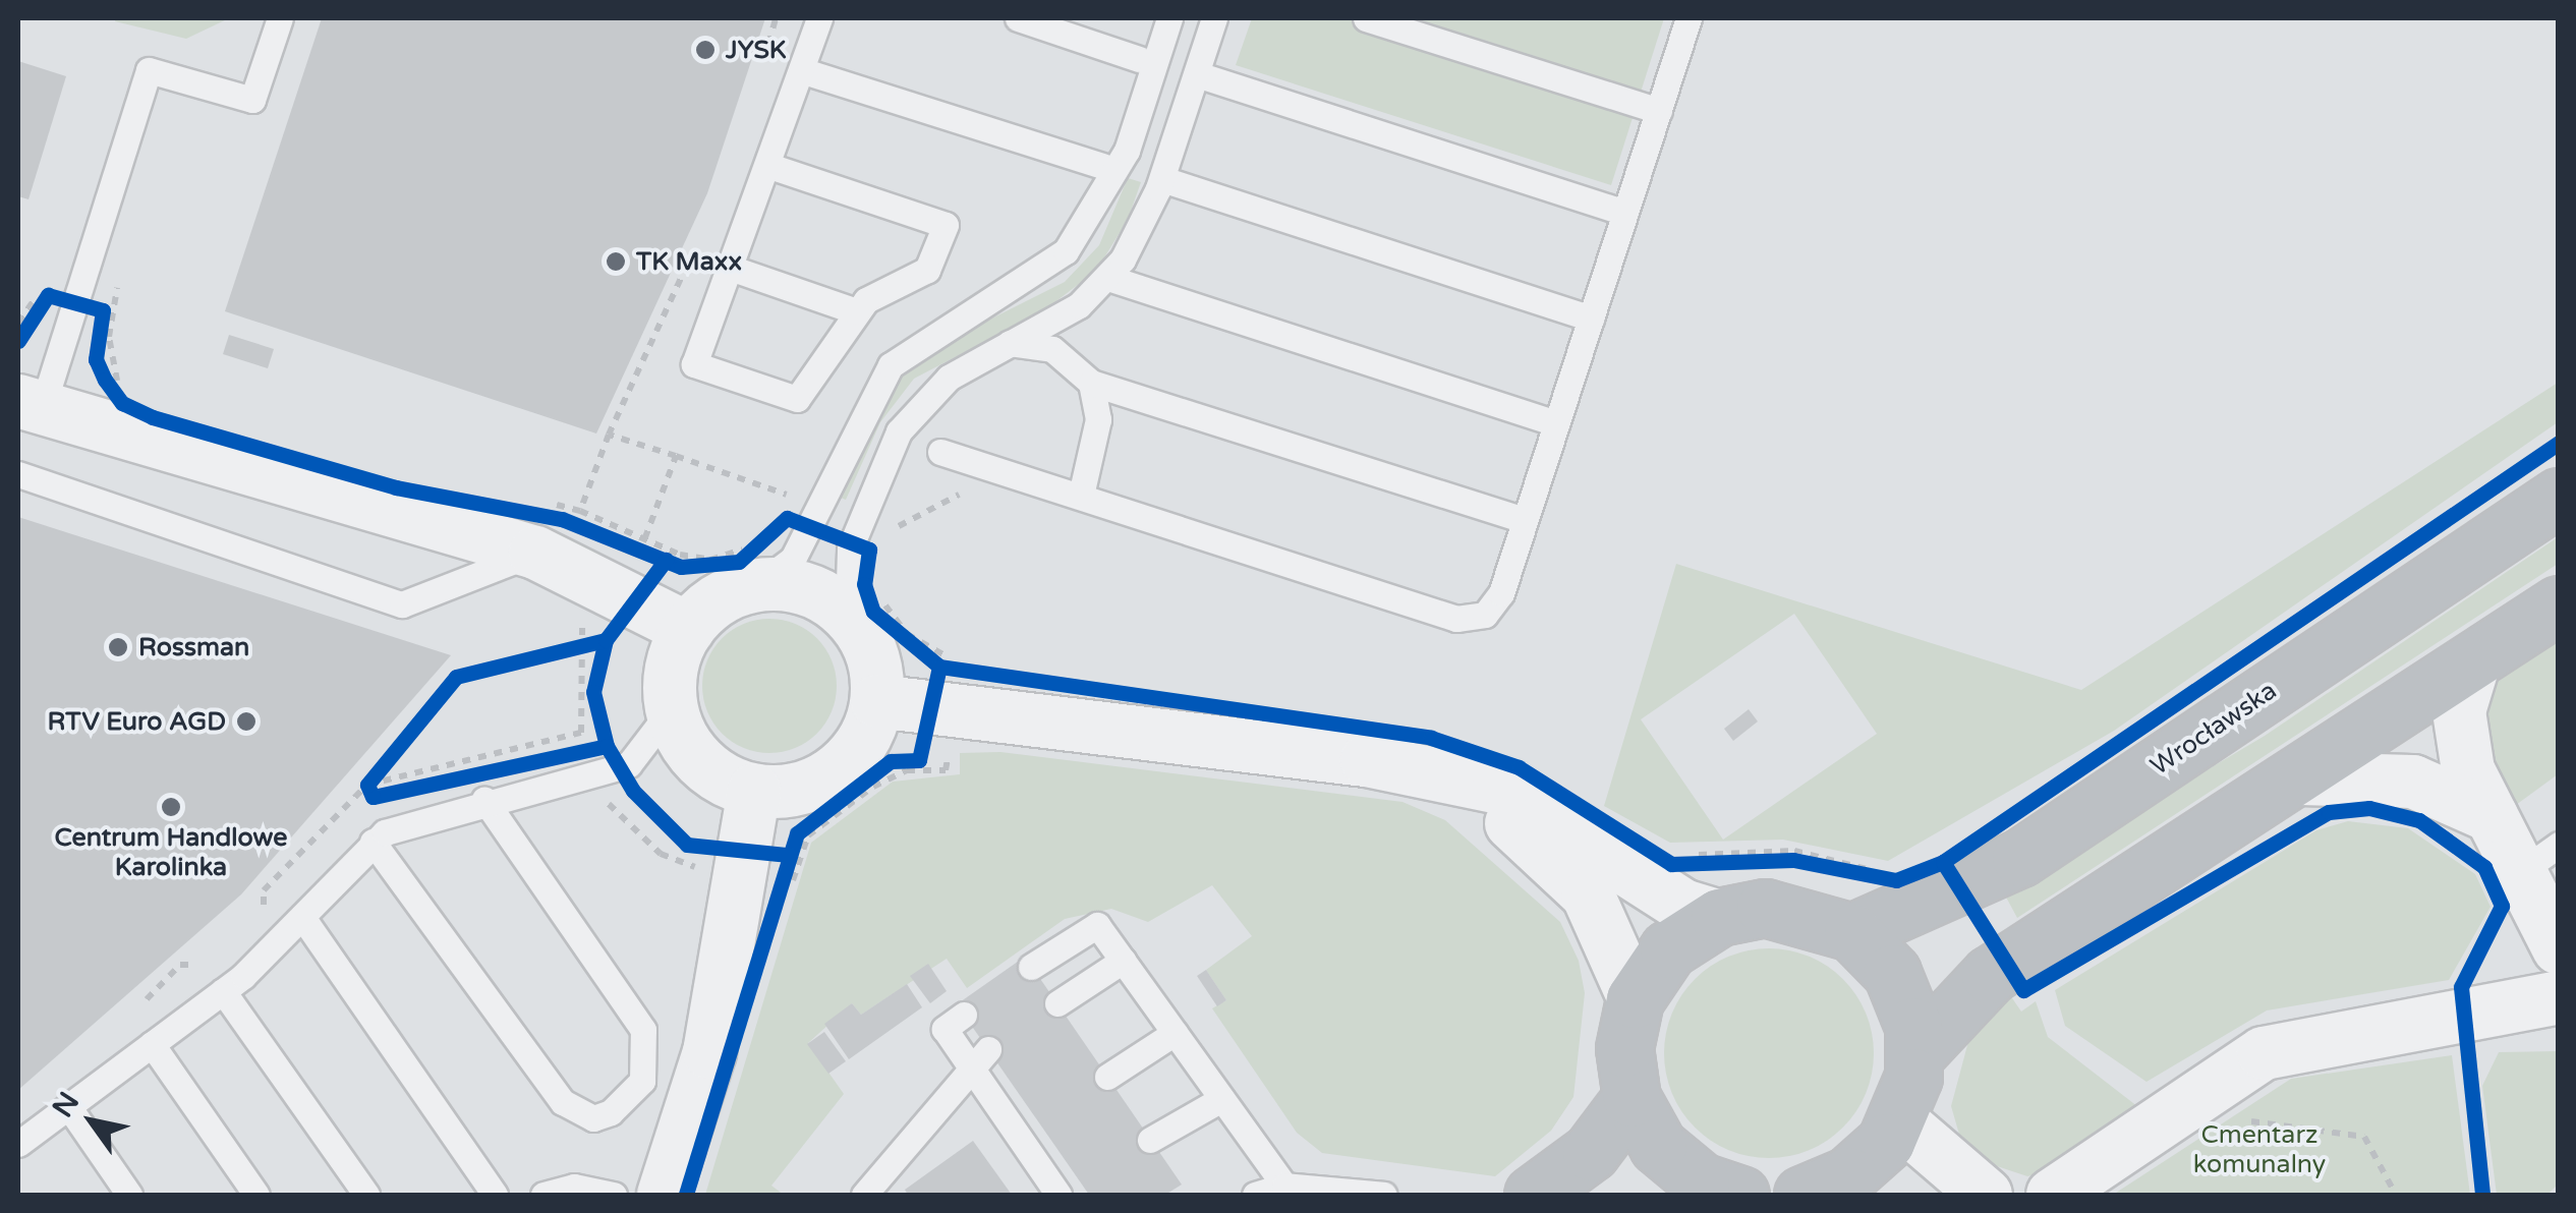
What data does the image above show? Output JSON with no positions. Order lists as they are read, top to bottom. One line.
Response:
{"streets":{"main road":["Wrocławska"]},"parks":["Cmentarz komunalny"],"places":["JYSK","TK Maxx","Rossman","RTV Euro AGD","Centrum Handlowe Karolinka"],"north":"top left"}
